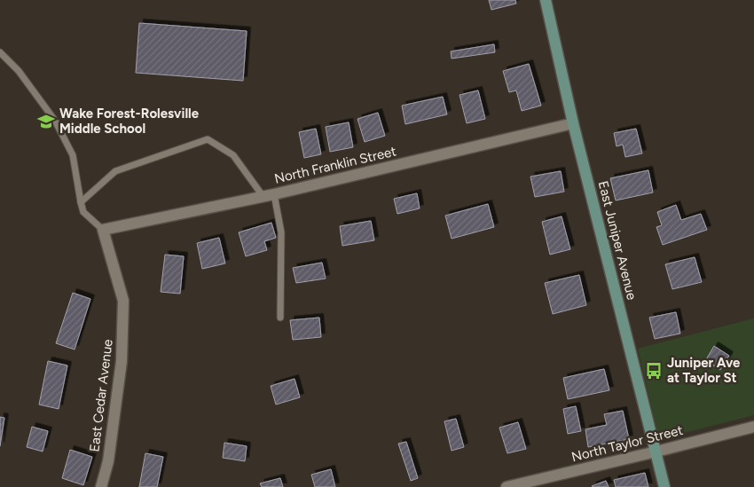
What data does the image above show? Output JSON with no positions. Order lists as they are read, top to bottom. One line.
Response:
{"streets":{"street":["North Franklin Street","East Juniper Avenue","East Cedar Avenue","North Taylor Street"]},"crossings":[["North Franklin Street","East Juniper Avenue"],["North Franklin Street","East Cedar Avenue"],["East Juniper Avenue","North Taylor Street"]],"places":{"school or university":["Wake Forest-Rolesville Middle School"],"bus stop":["Juniper Ave at Taylor St"]}}
